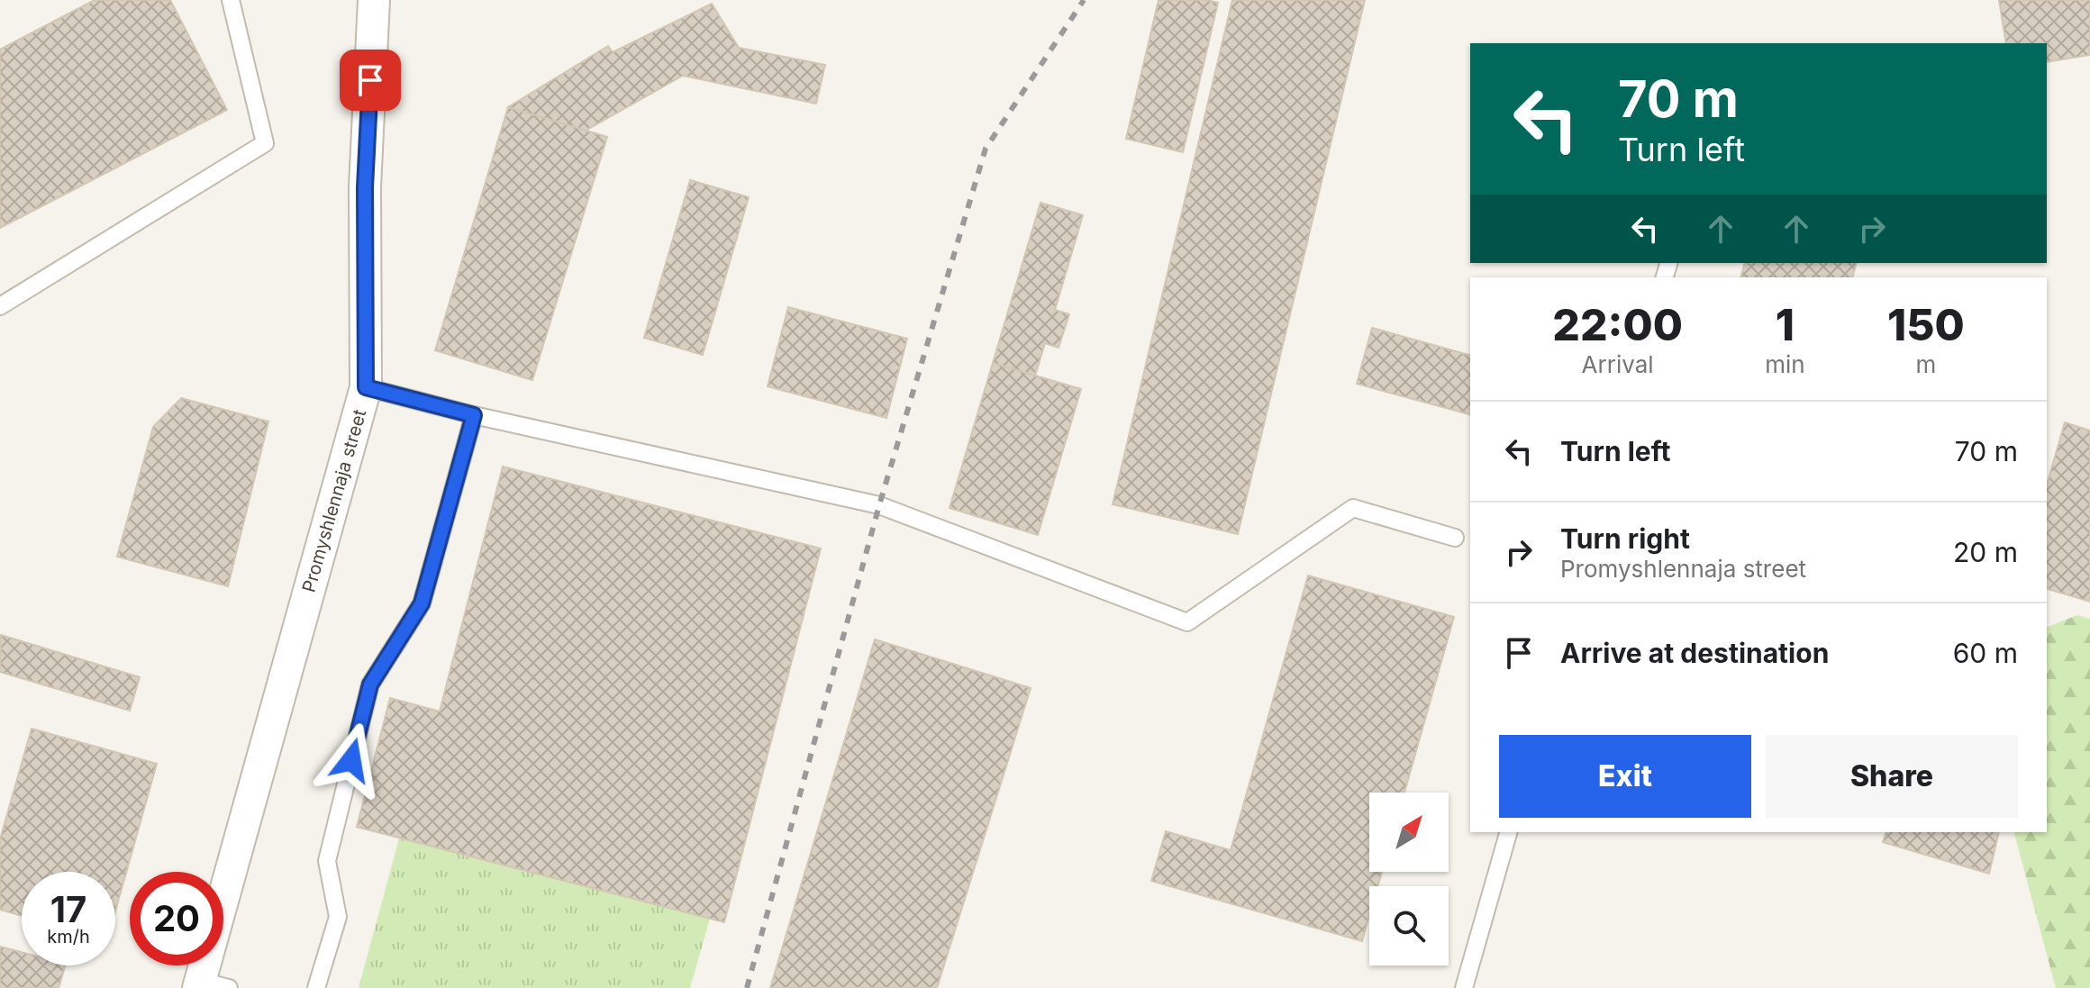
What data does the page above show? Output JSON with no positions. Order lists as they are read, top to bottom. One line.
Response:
{"streets":{"street":["Promyshlennaja street"]},"north":"top right","page":{"turn":["70 m","Turn left"],"eta":["22:00","Arrival","1","min","150","m"],"list":[{"name":"Turn left","value":"70 m"},{"name":"Turn right","note":"Promyshlennaja street","value":"20 m"},{"name":"Arrive at destination","value":"60 m"}],"buttons":["Exit","Share"],"speed":"17 km/h","limit":"20"}}
